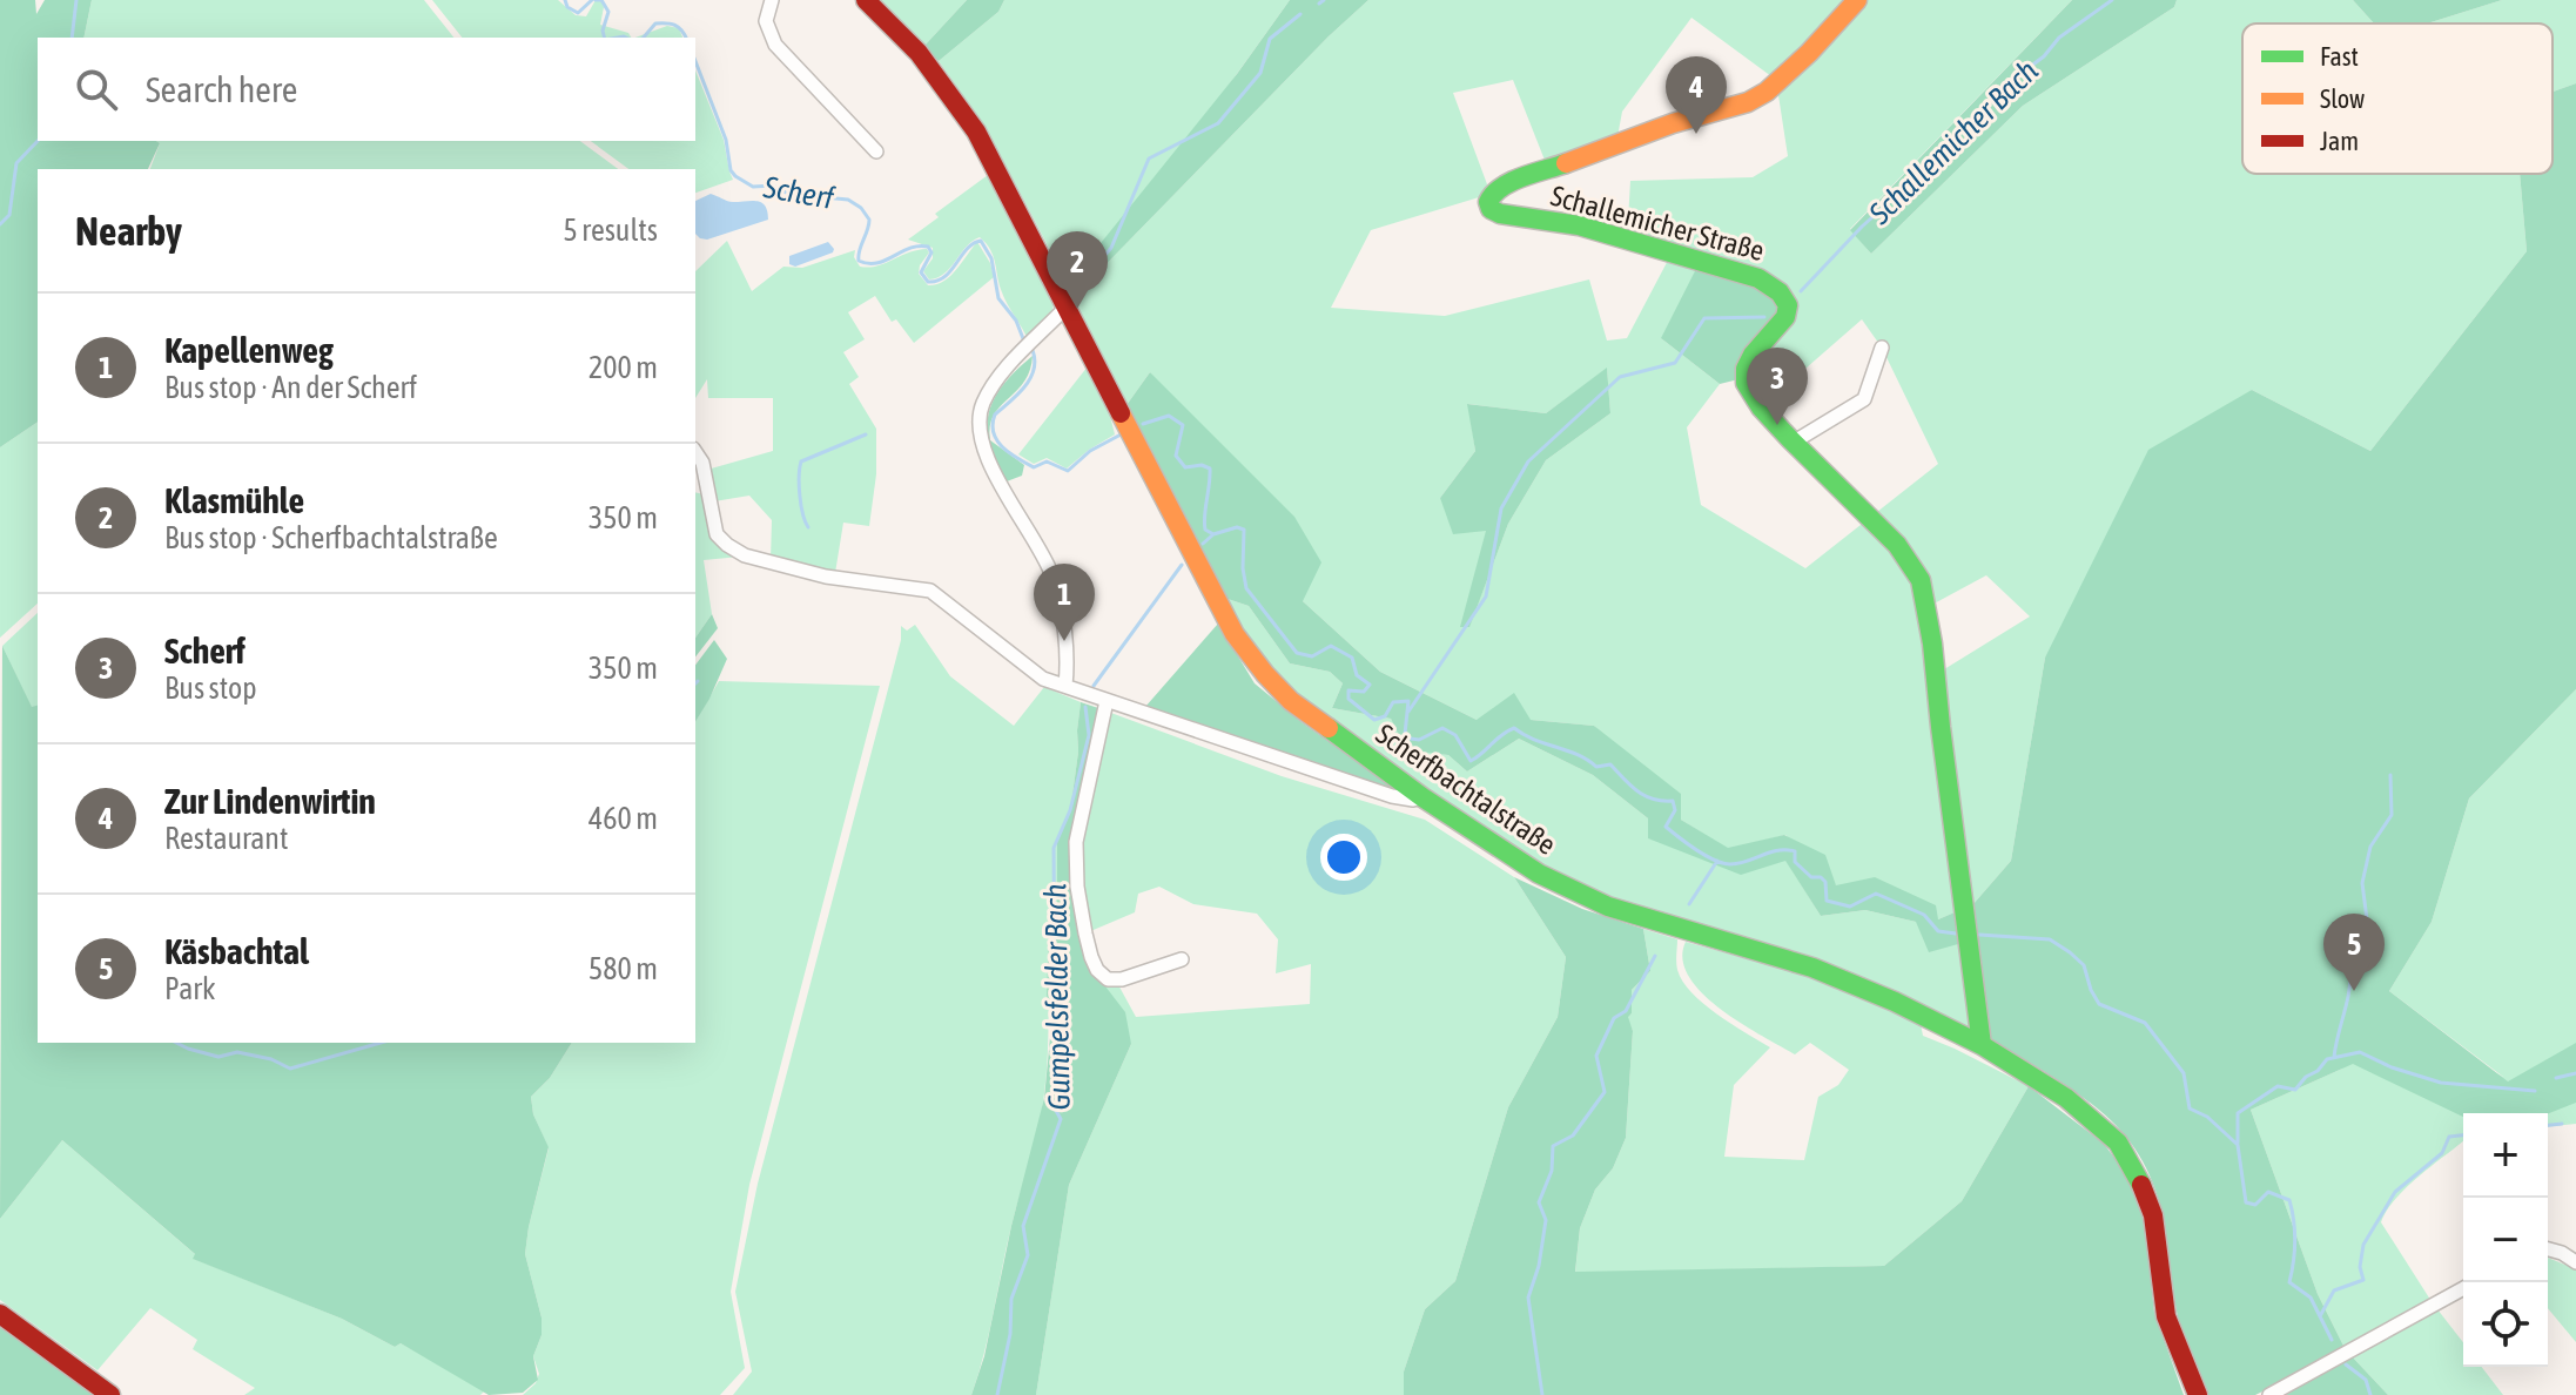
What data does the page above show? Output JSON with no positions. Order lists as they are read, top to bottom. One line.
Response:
{"streets":{"main road":["Schallemicher Straße","Scherfbachtalstraße"]},"crossings":[["Schallemicher Straße","Scherfbachtalstraße"]],"water":["Schallemicher Bach","Scherf","Gumpelsfelder Bach"],"legend":["Fast","Slow","Jam"],"page":{"search":"Search here","pins":["4","2","3","1","5"],"heading":["Nearby","5 results"],"list":[{"mark":"1","name":"Kapellenweg","note":"Bus stop · An der Scherf","value":"200 m"},{"mark":"2","name":"Klasmühle","note":"Bus stop · Scherfbachtalstraße","value":"350 m"},{"mark":"3","name":"Scherf","note":"Bus stop","value":"350 m"},{"mark":"4","name":"Zur Lindenwirtin","note":"Restaurant","value":"460 m"},{"mark":"5","name":"Käsbachtal","note":"Park","value":"580 m"}],"map_buttons":["+","−"]}}
